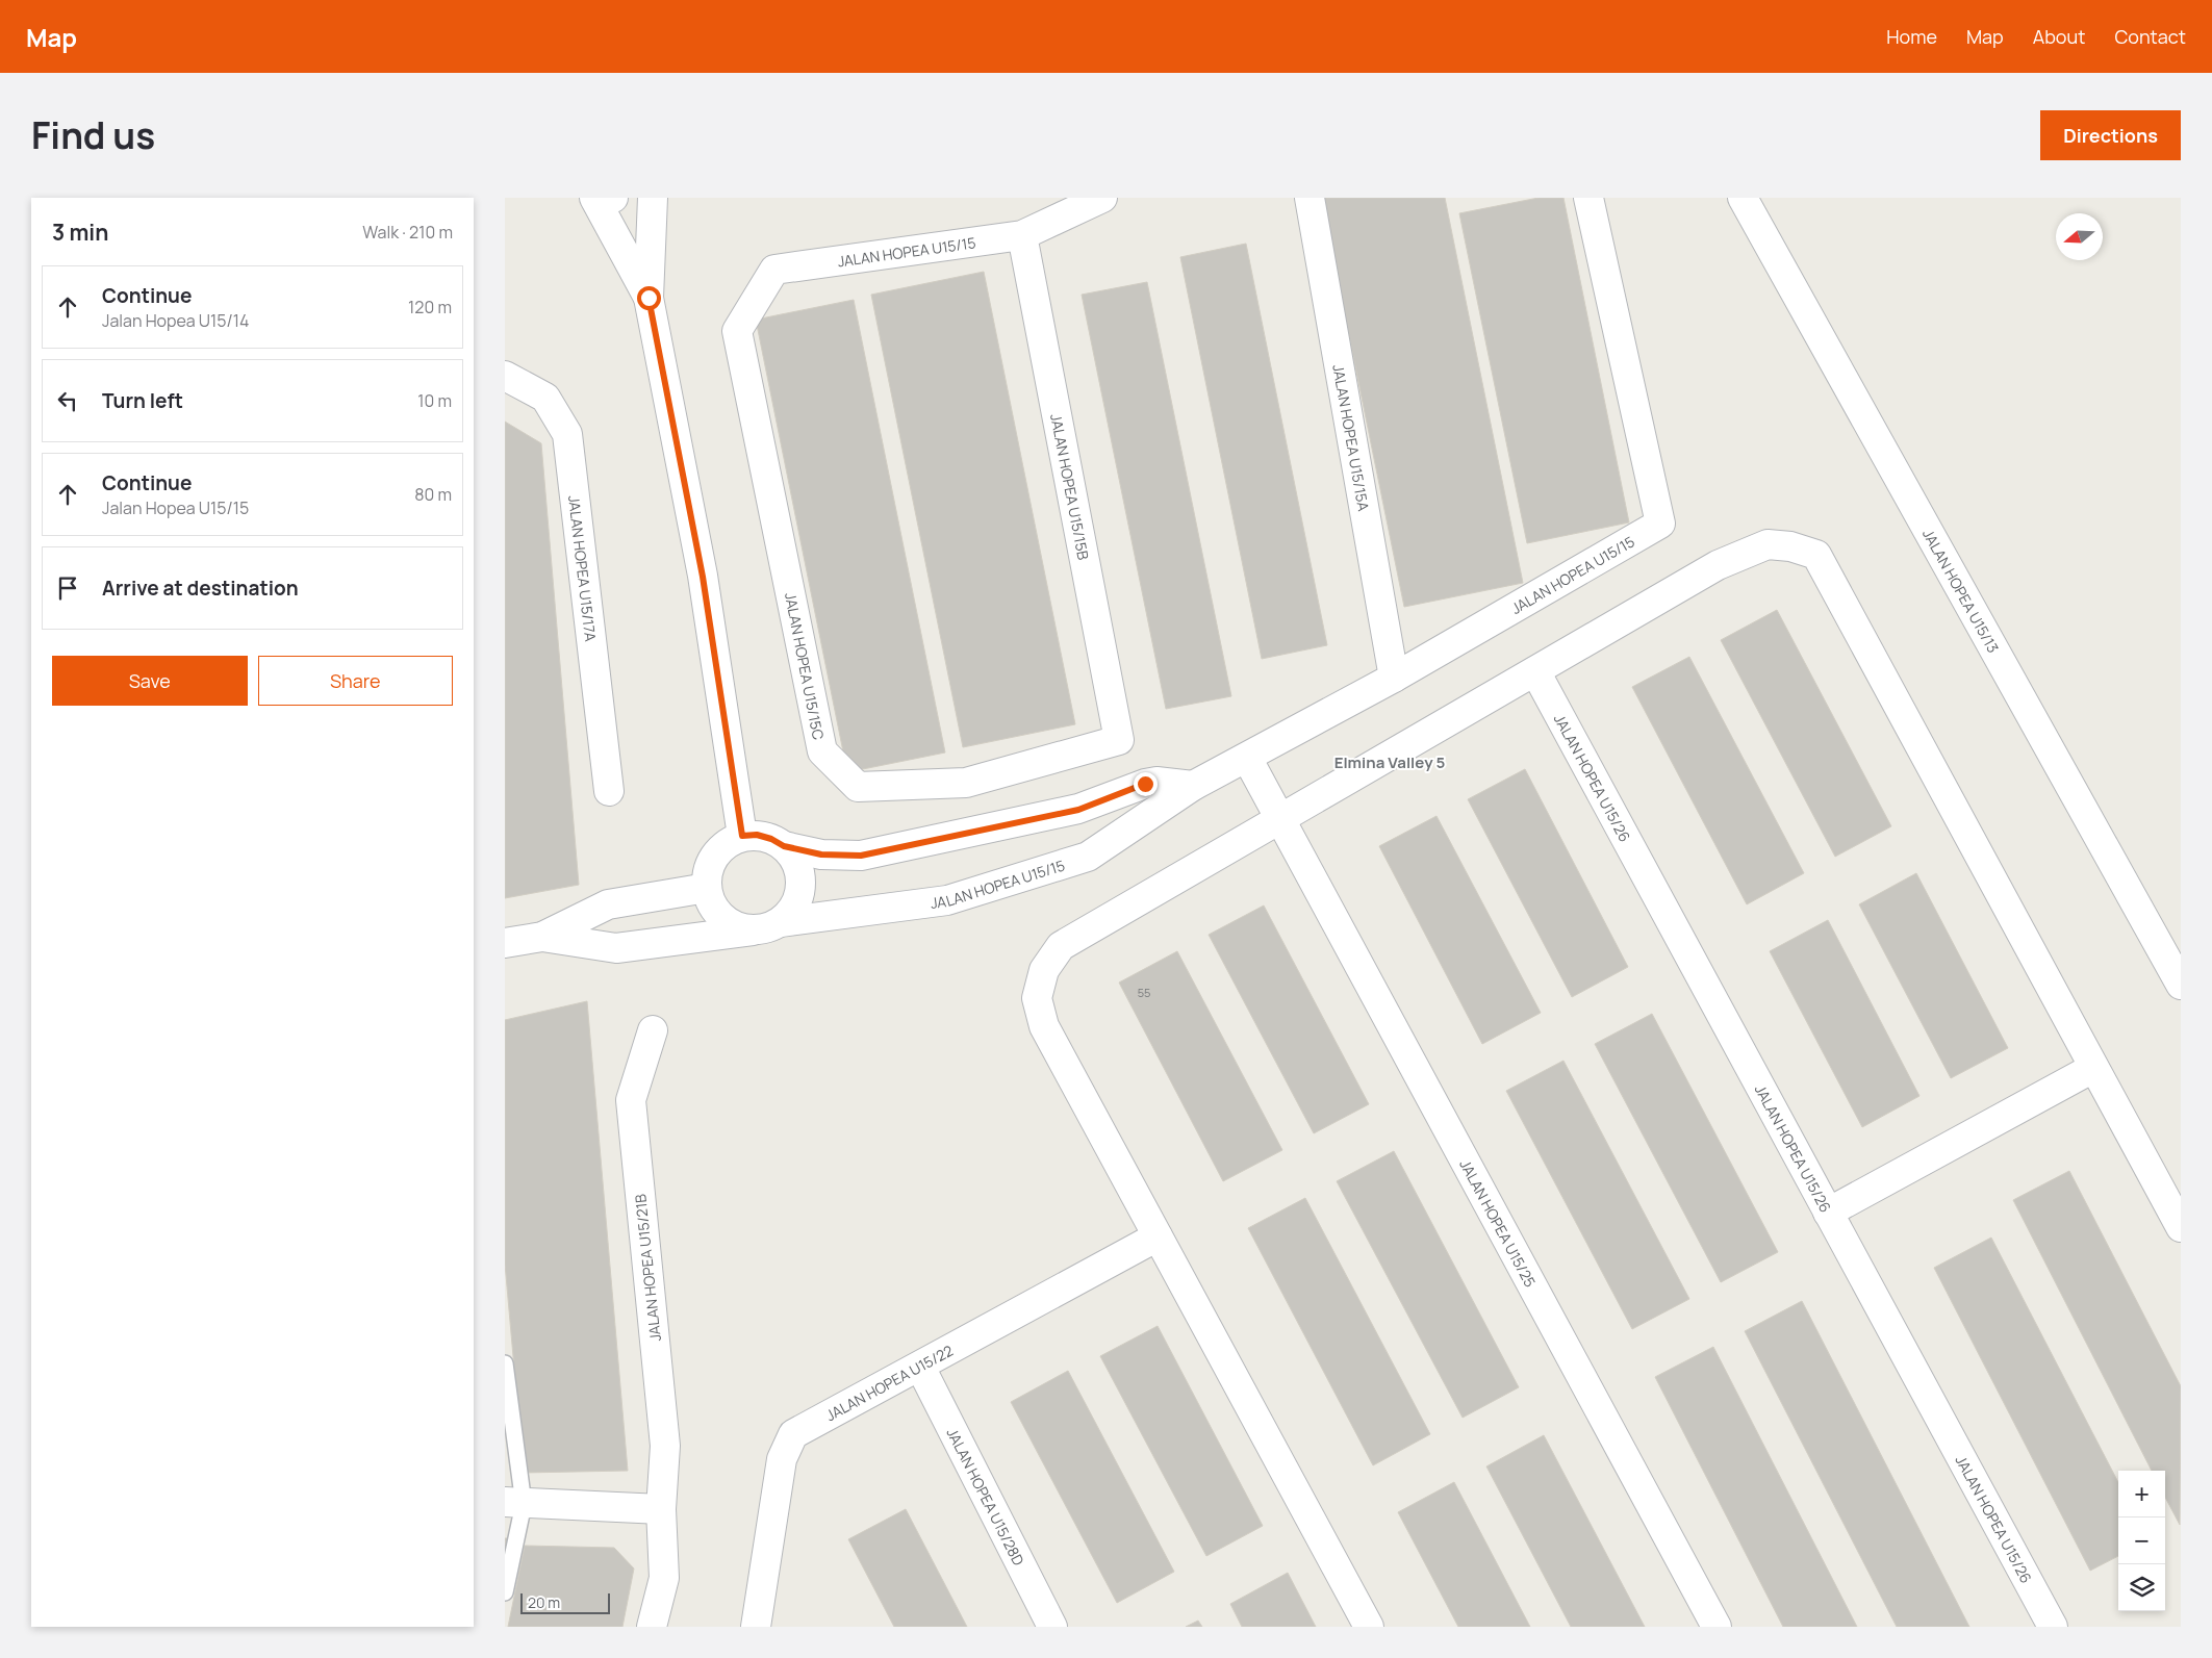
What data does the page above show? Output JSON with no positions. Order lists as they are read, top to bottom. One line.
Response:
{"streets":{"street":["JALAN HOPEA U15/15","JALAN HOPEA U15/15A","JALAN HOPEA U15/15B","JALAN HOPEA U15/17A","JALAN HOPEA U15/13","JALAN HOPEA U15/15C","JALAN HOPEA U15/26","JALAN HOPEA U15/25","JALAN HOPEA U15/21B","JALAN HOPEA U15/22","JALAN HOPEA U15/28D"]},"crossings":[["JALAN HOPEA U15/15","JALAN HOPEA U15/15A"],["JALAN HOPEA U15/15","JALAN HOPEA U15/15B"],["JALAN HOPEA U15/15","JALAN HOPEA U15/15C"],["JALAN HOPEA U15/15","JALAN HOPEA U15/25"],["JALAN HOPEA U15/15B","JALAN HOPEA U15/15C"],["JALAN HOPEA U15/22","JALAN HOPEA U15/28D"]],"districts":["Elmina Valley 5"],"house_numbers":["55"],"scale_bar":"20 m","north":"left","page":{"header":"Map","nav":["Home","Map","About","Contact"],"title":"Find us","buttons":["Directions",["Save","Share"]],"heading":["3 min","Walk · 210 m"],"list":[["Continue","Jalan Hopea U15/14","120 m"],["Turn left","10 m"],["Continue","Jalan Hopea U15/15","80 m"],"Arrive at destination"],"map_buttons":["+","−"],"scale":"20 m"}}
